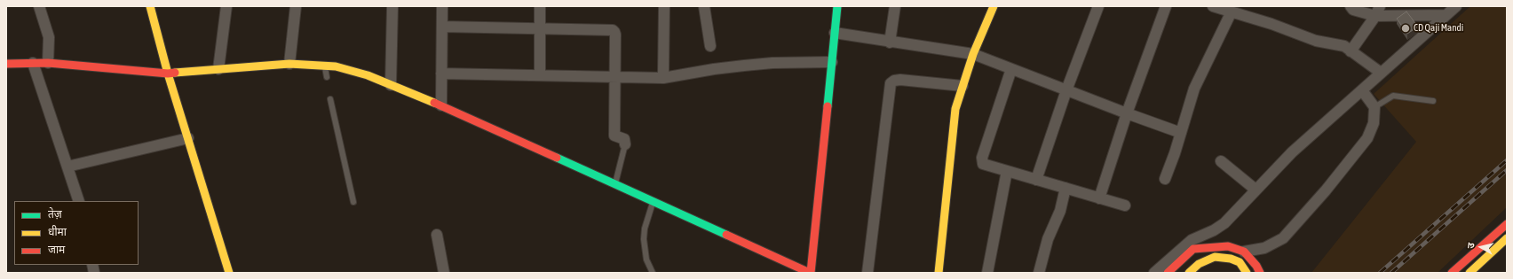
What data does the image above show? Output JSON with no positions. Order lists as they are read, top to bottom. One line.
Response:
{"places":["CD Qaji Mandi"],"legend":["तेज़","धीमा","जाम"],"north":"left"}
